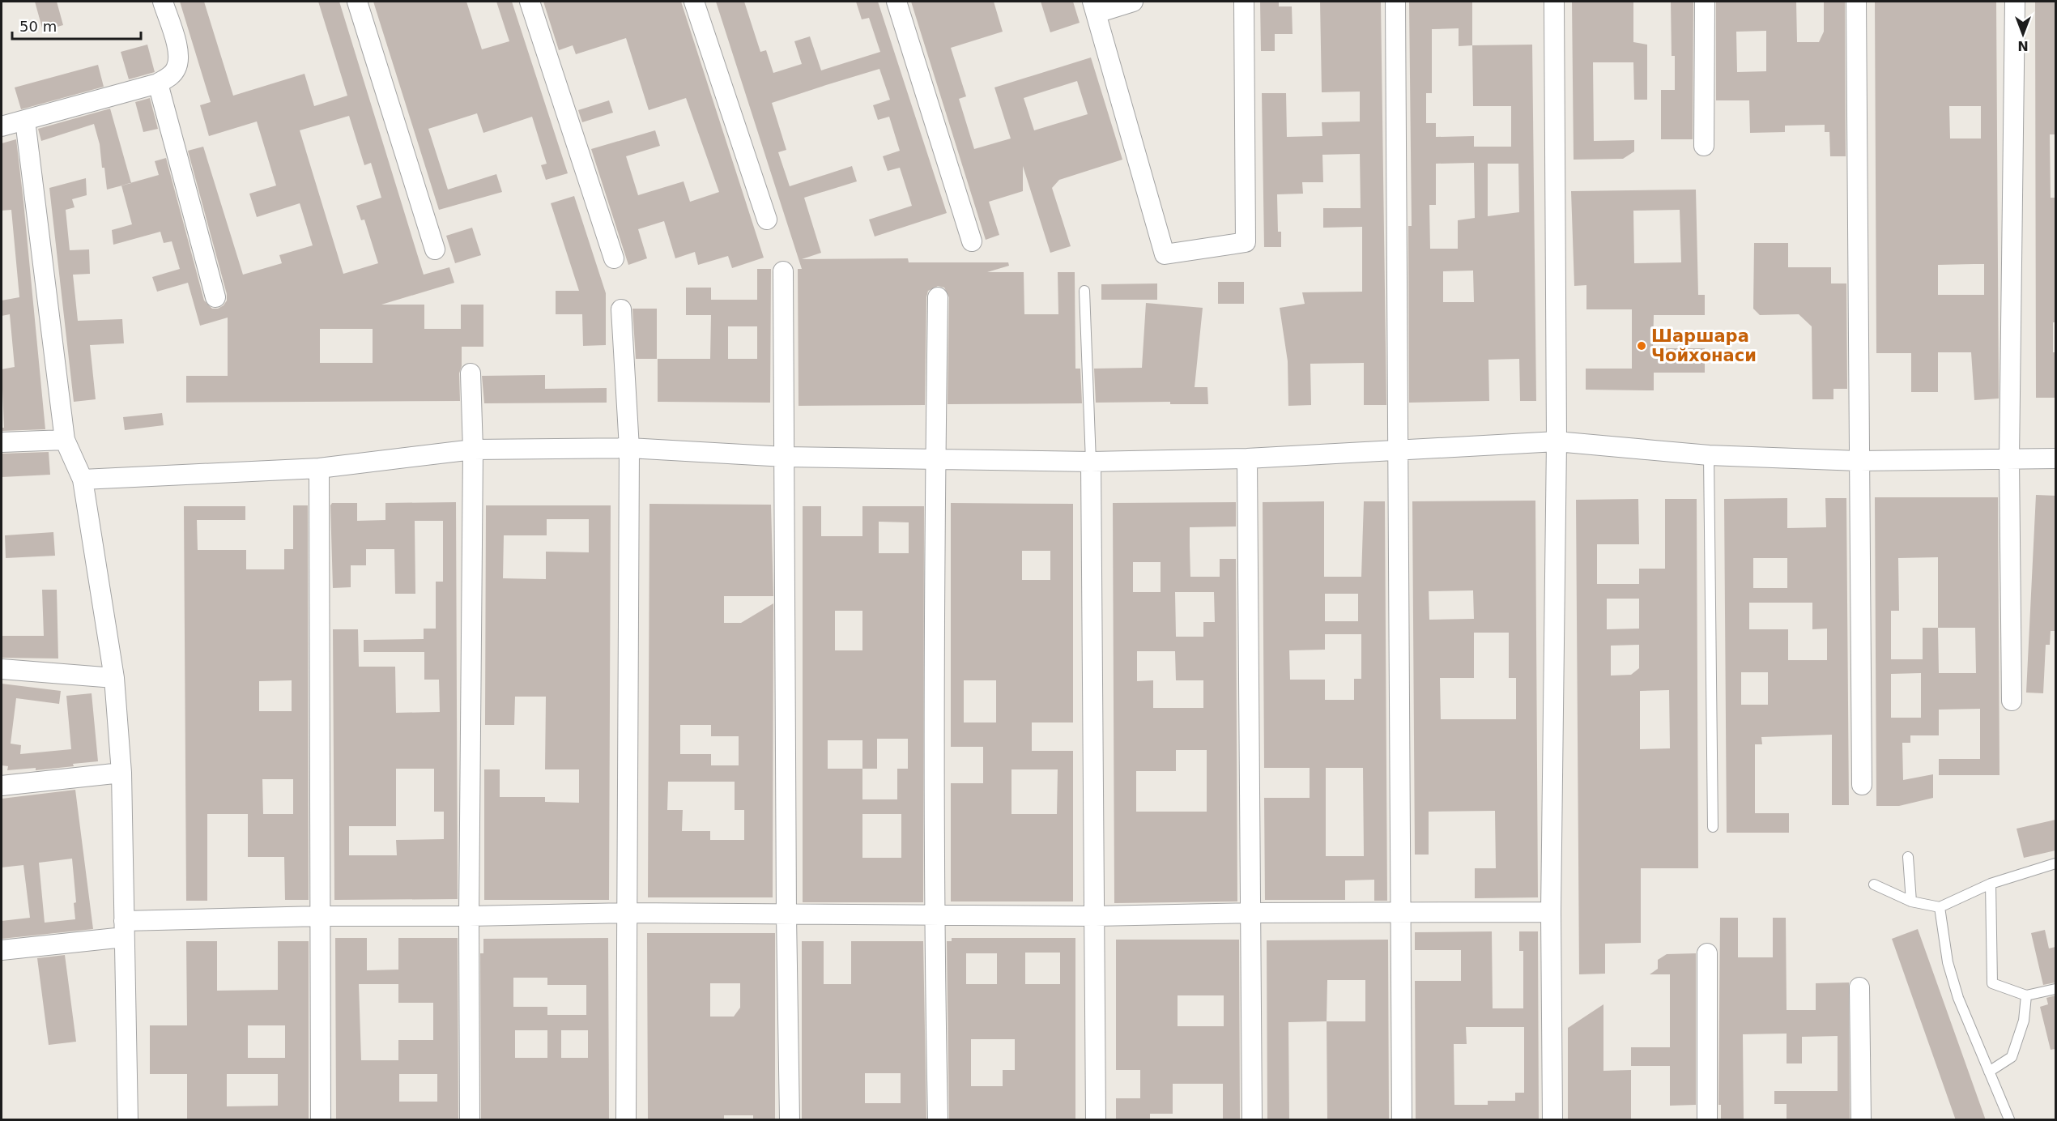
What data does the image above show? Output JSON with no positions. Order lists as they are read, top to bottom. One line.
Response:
{"places":["Шаршара Чойхонаси"],"scale_bar":"50 m","north":"bottom"}
